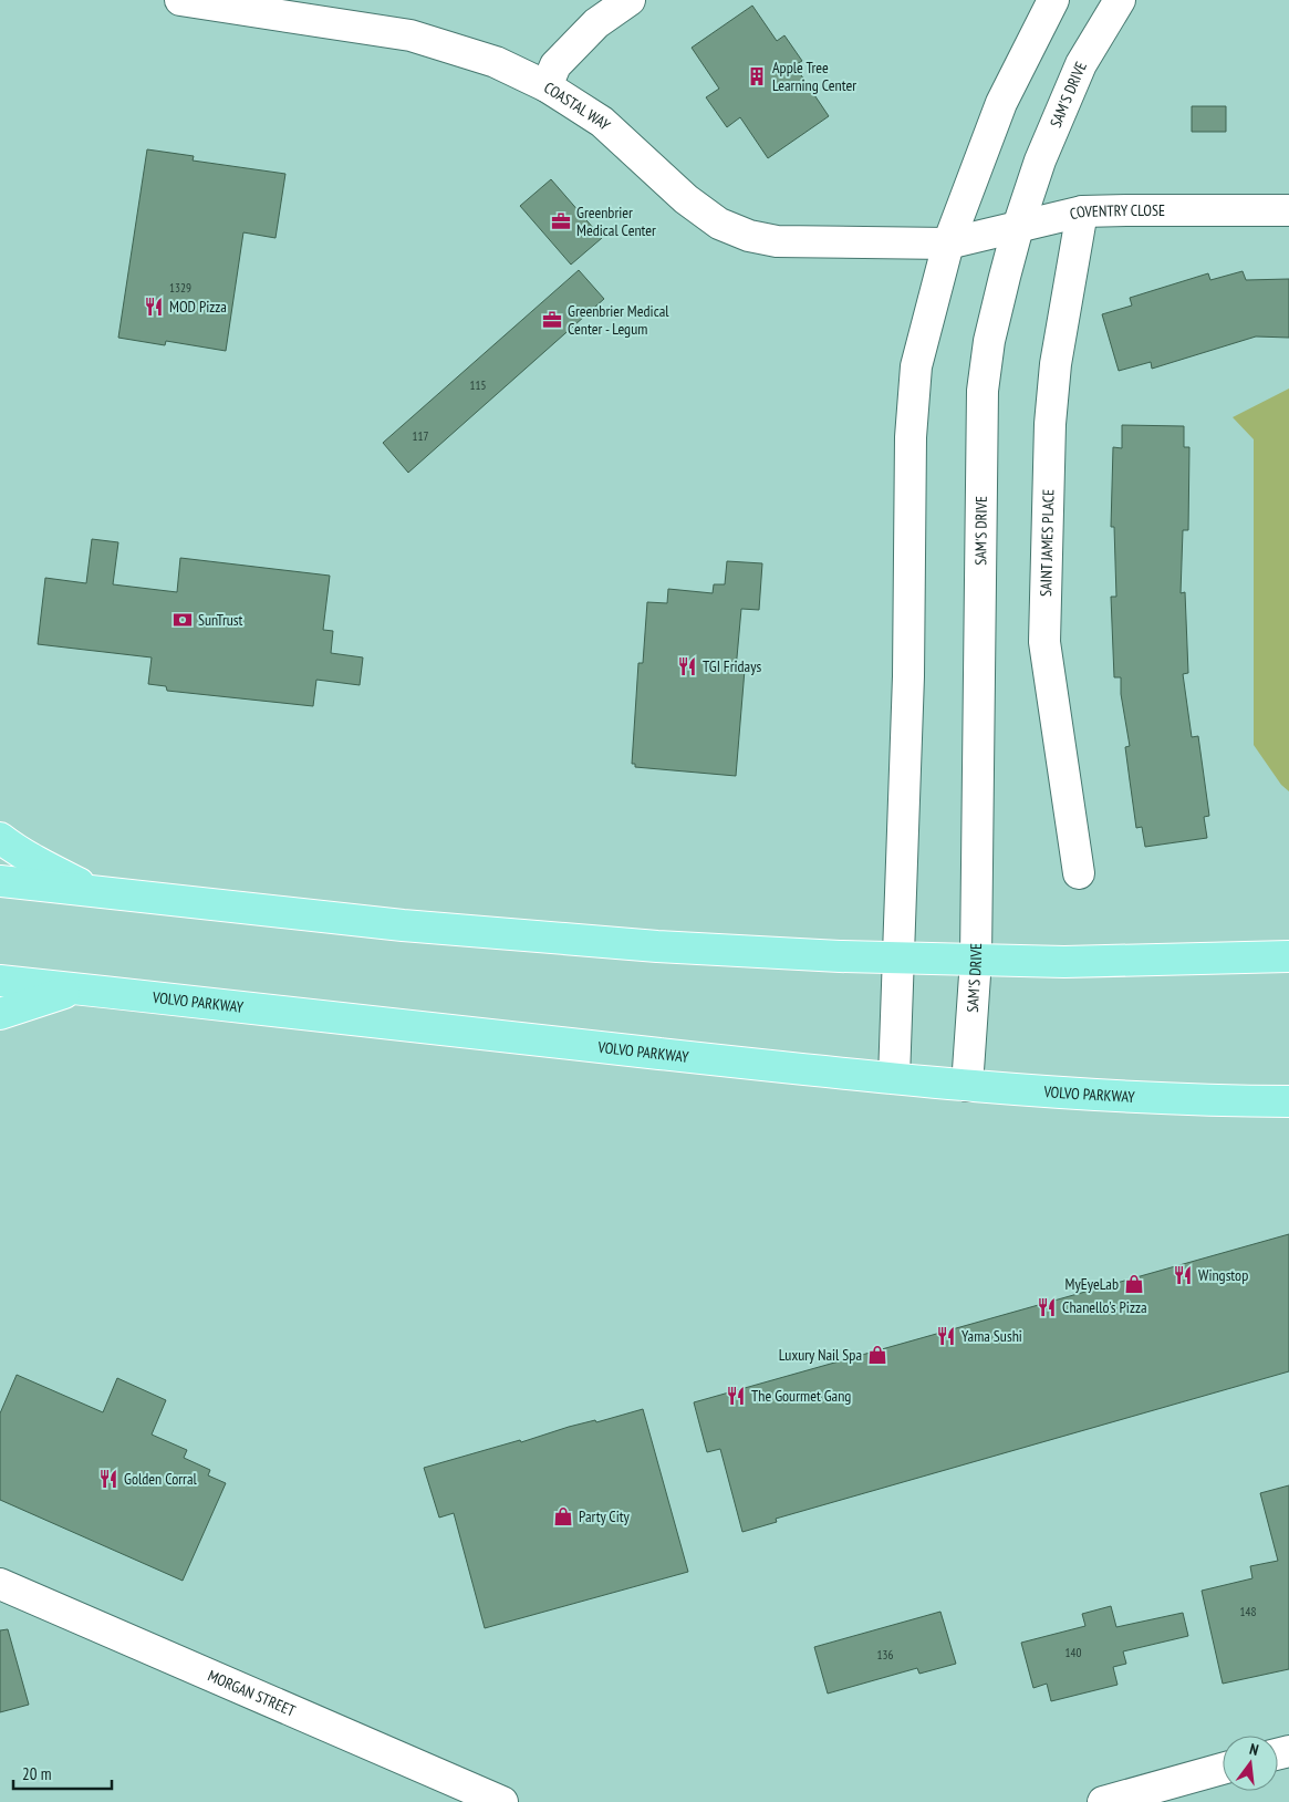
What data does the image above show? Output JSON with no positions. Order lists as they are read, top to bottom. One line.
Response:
{"streets":{"main road":["VOLVO PARKWAY"],"street":["SAM'S DRIVE","COASTAL WAY","COVENTRY CLOSE","SAINT JAMES PLACE","MORGAN STREET"]},"crossings":[["SAM'S DRIVE","COVENTRY CLOSE"],["SAM'S DRIVE","VOLVO PARKWAY"],["COASTAL WAY","COVENTRY CLOSE"],["COVENTRY CLOSE","SAINT JAMES PLACE"]],"places":{"building":["Apple Tree Learning Center"],"office":["Greenbrier Medical Center","Greenbrier Medical Center - Legum"],"restaurant":["MOD Pizza","TGI Fridays","Wingstop","Chanello's Pizza","Yama Sushi","The Gourmet Gang","Golden Corral"],"bank":["SunTrust"],"shop":["MyEyeLab","Luxury Nail Spa","Party City"]},"house_numbers":["1329","115","117","148","140","136"],"scale_bar":"20 m","north":"top"}
